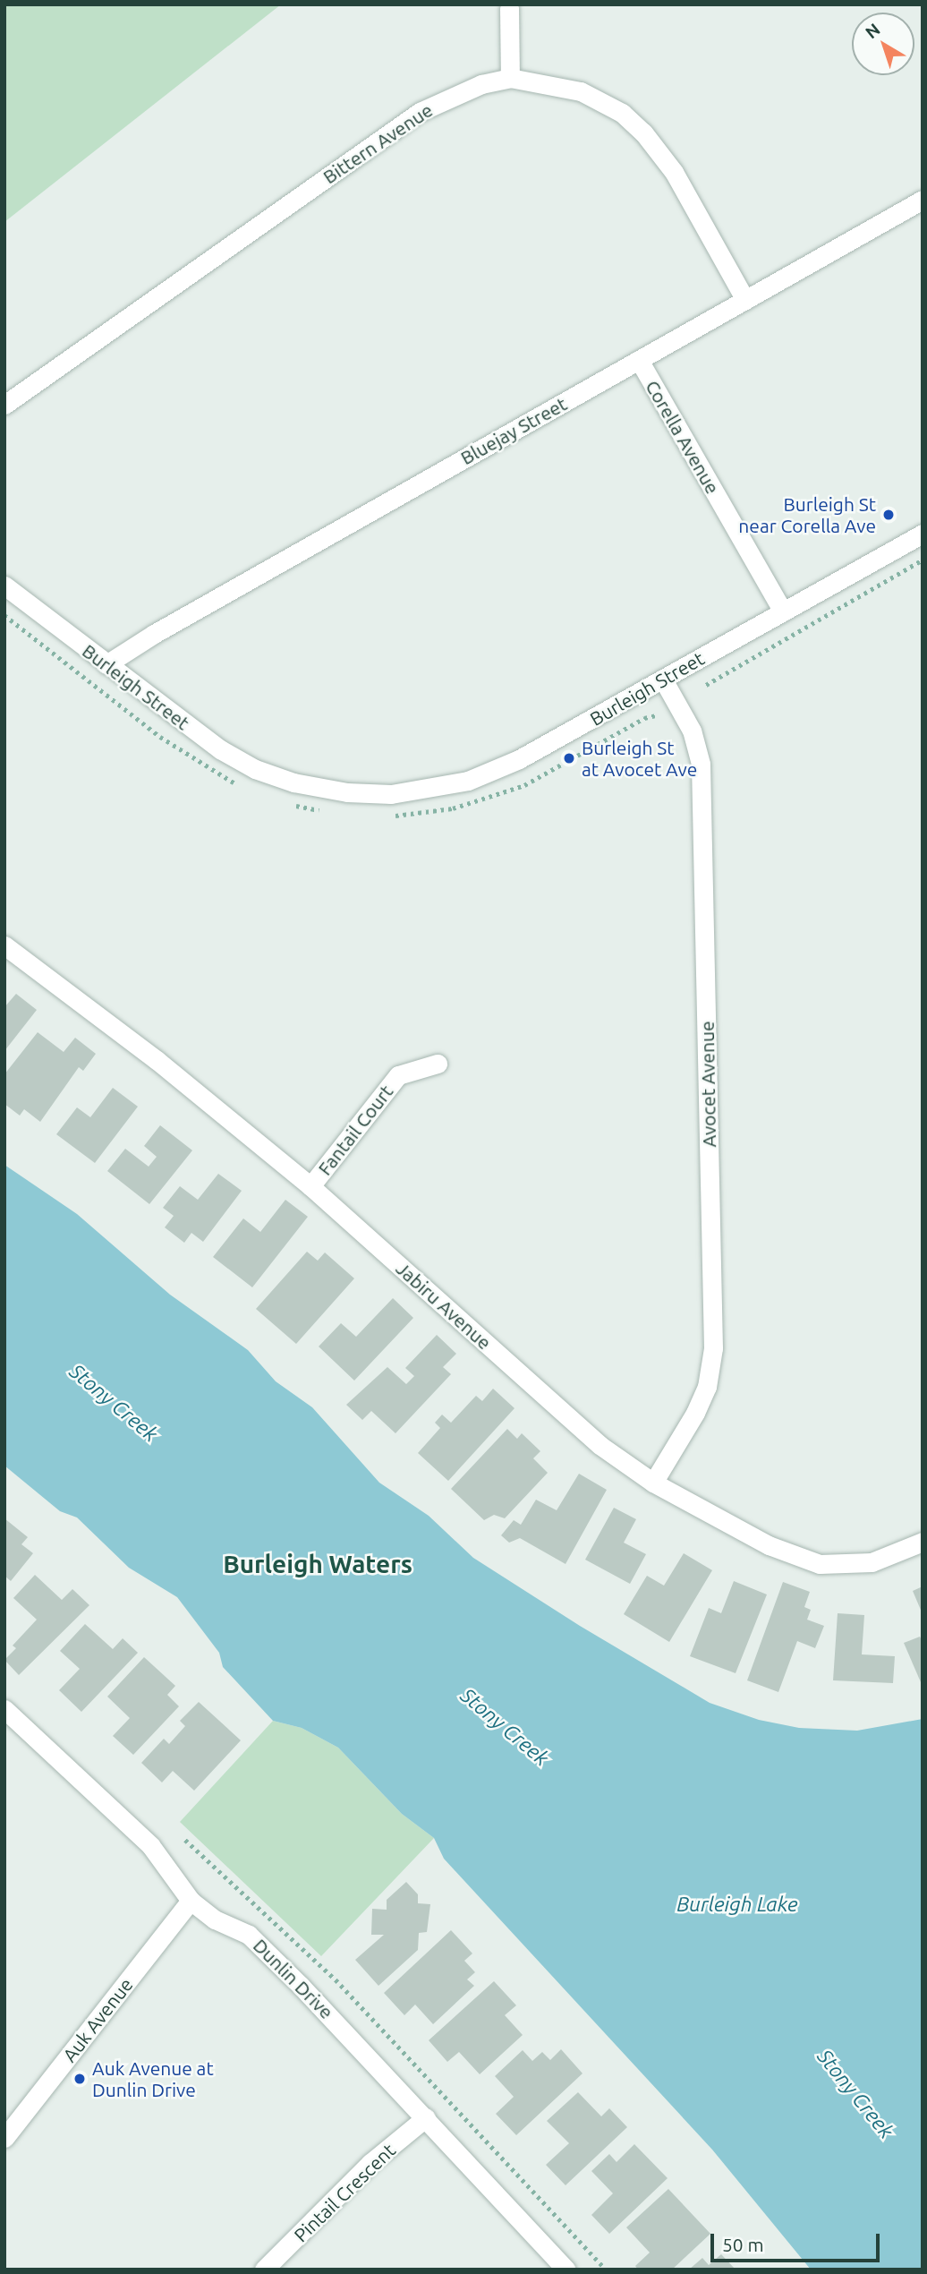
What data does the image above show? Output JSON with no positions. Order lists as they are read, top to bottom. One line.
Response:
{"streets":{"street":["Bittern Avenue","Bluejay Street","Corella Avenue","Burleigh Street","Avocet Avenue","Fantail Court","Jabiru Avenue","Dunlin Drive","Auk Avenue","Pintail Crescent"]},"crossings":[["Bittern Avenue","Bluejay Street"],["Bluejay Street","Corella Avenue"],["Bluejay Street","Burleigh Street"],["Corella Avenue","Burleigh Street"],["Burleigh Street","Avocet Avenue"],["Avocet Avenue","Jabiru Avenue"],["Fantail Court","Jabiru Avenue"],["Dunlin Drive","Auk Avenue"],["Dunlin Drive","Pintail Crescent"]],"districts":["Burleigh Waters"],"water":["Stony Creek","Burleigh Lake"],"places":["Burleigh St near Corella Ave","Burleigh St at Avocet Ave","Auk Avenue at Dunlin Drive"],"scale_bar":"50 m","north":"top left"}
